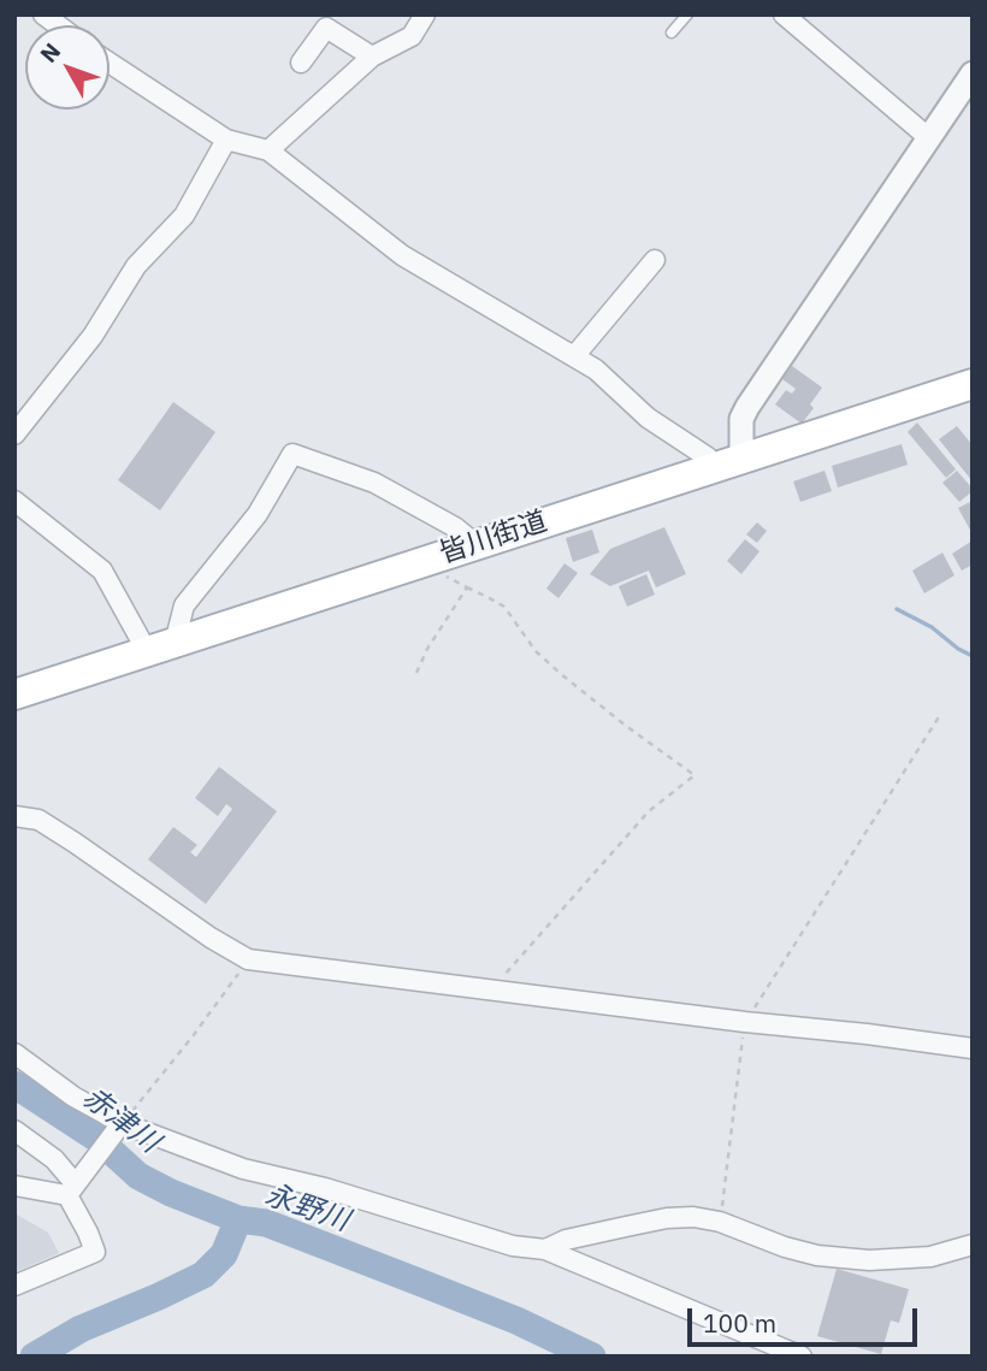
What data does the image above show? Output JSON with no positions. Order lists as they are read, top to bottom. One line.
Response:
{"streets":{"main road":["皆川街道"]},"water":["赤津川","永野川"],"scale_bar":"100 m","north":"top left"}
